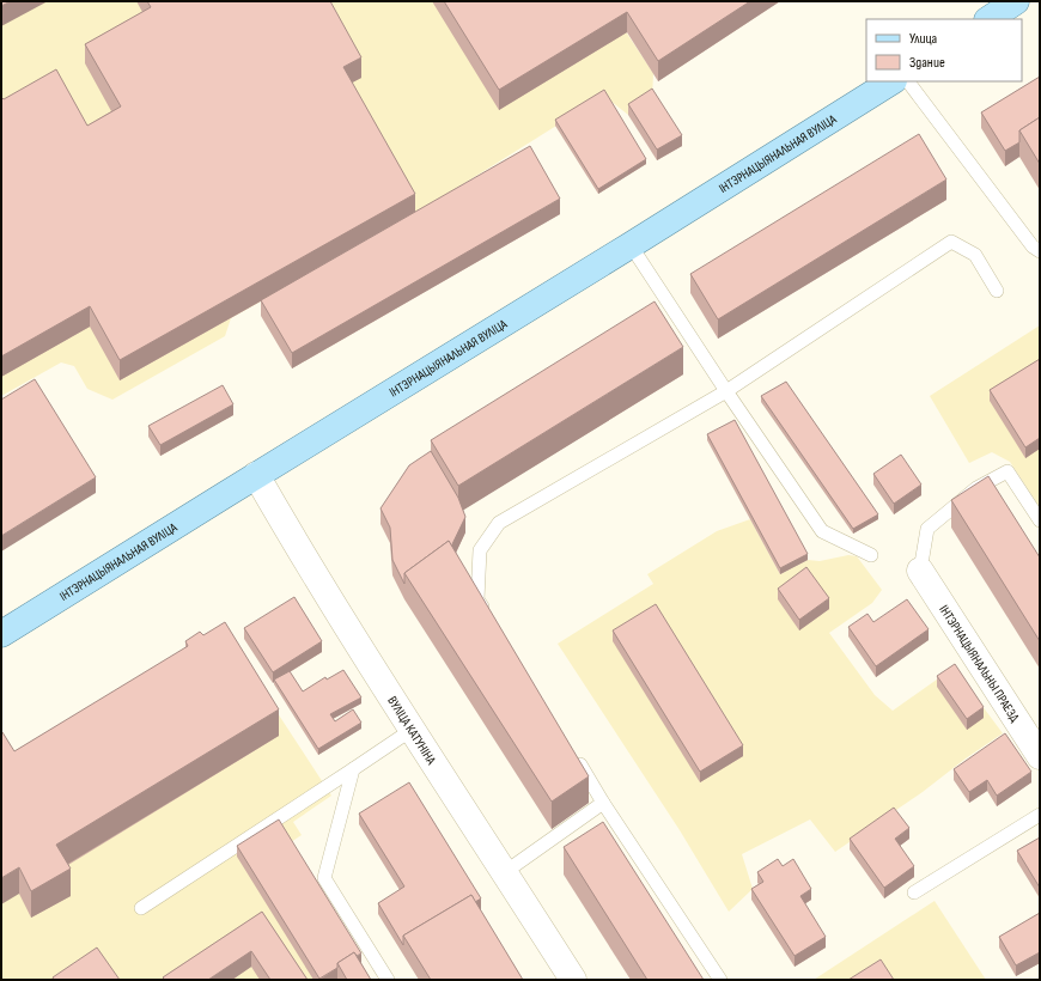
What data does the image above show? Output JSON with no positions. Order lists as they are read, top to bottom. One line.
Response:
{"streets":{"main road":["ІНТЭРНАЦЫЯНАЛЬНАЯ ВУЛІЦА"],"street":["ІНТЭРНАЦЫЯНАЛЬНЫ ПРАЕЗД","ВУЛІЦА КАТУНІНА"]},"crossings":[["ІНТЭРНАЦЫЯНАЛЬНАЯ ВУЛІЦА","ВУЛІЦА КАТУНІНА"]],"legend":["Улица","Здание"]}
